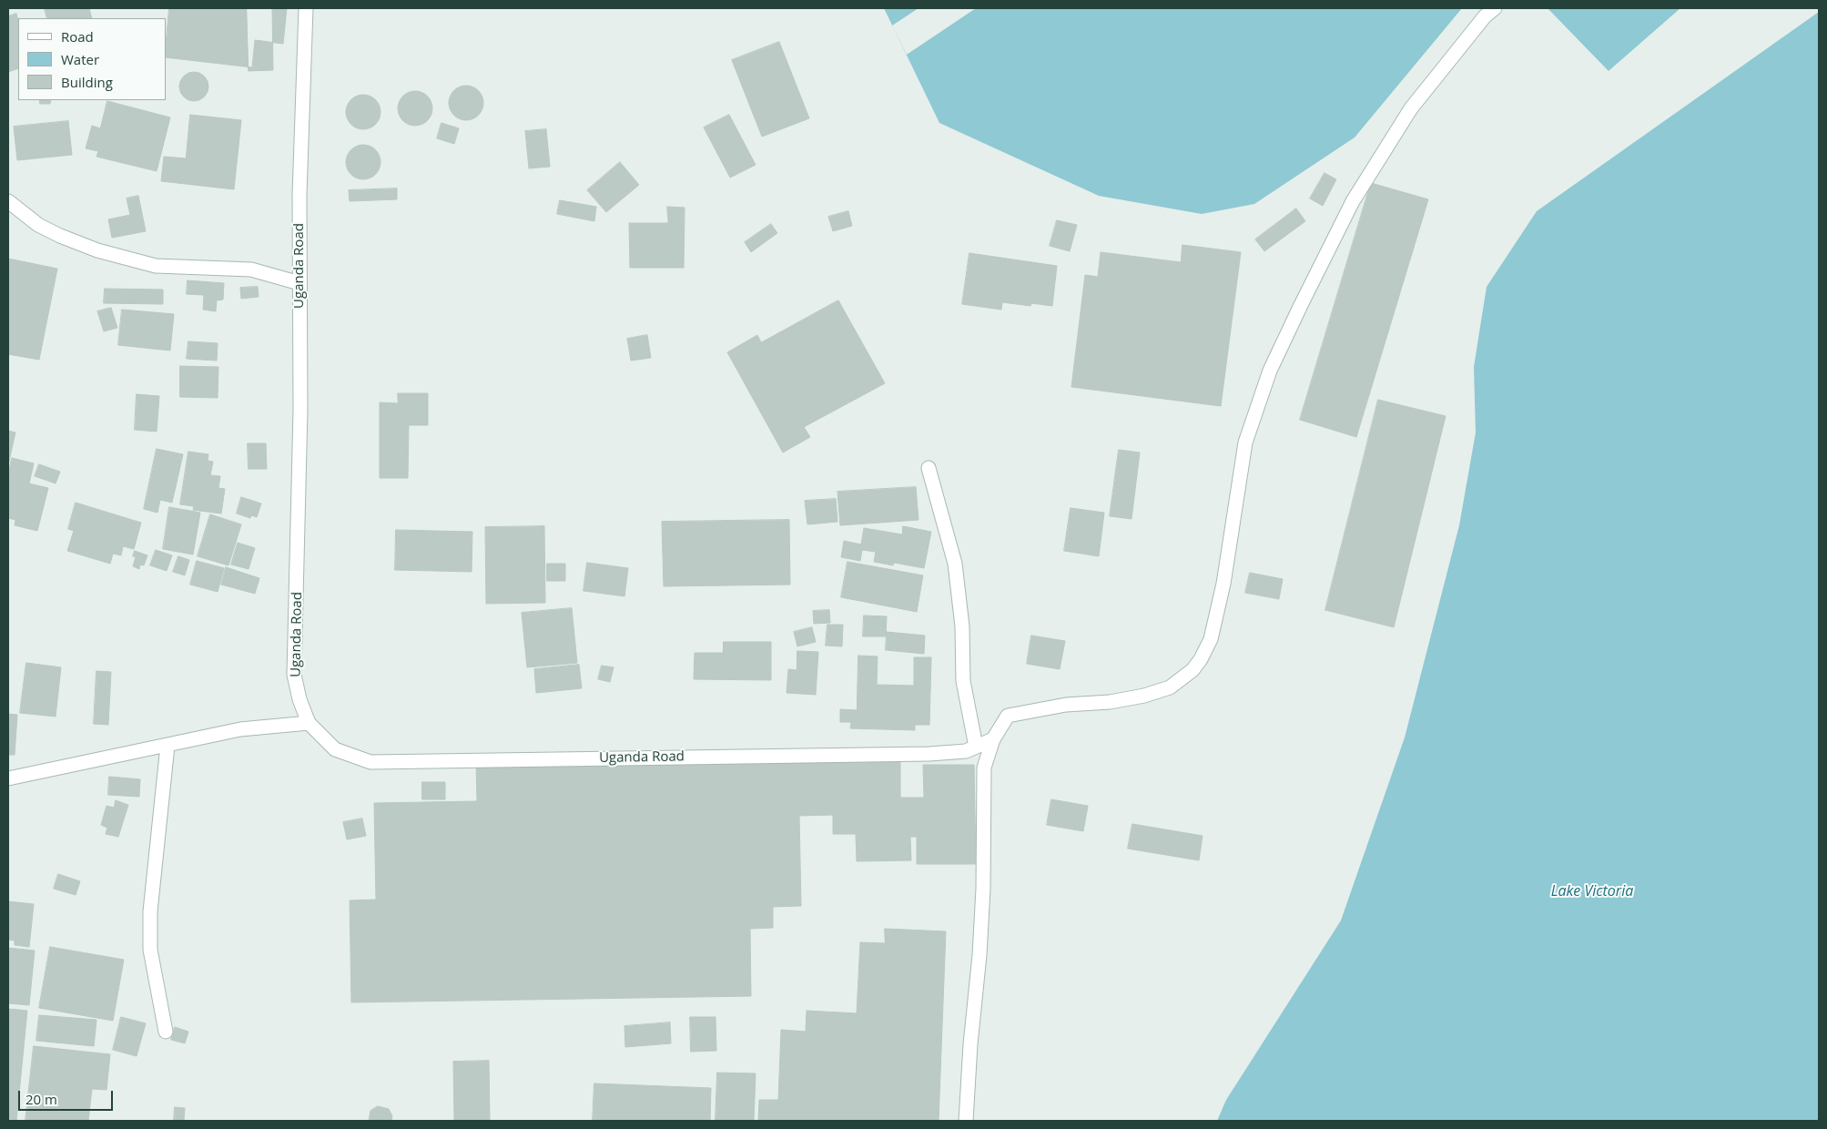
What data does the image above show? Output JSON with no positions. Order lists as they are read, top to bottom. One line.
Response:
{"streets":{"street":["Uganda Road"]},"water":["Lake Victoria"],"legend":["Road","Water","Building"],"scale_bar":"20 m"}
